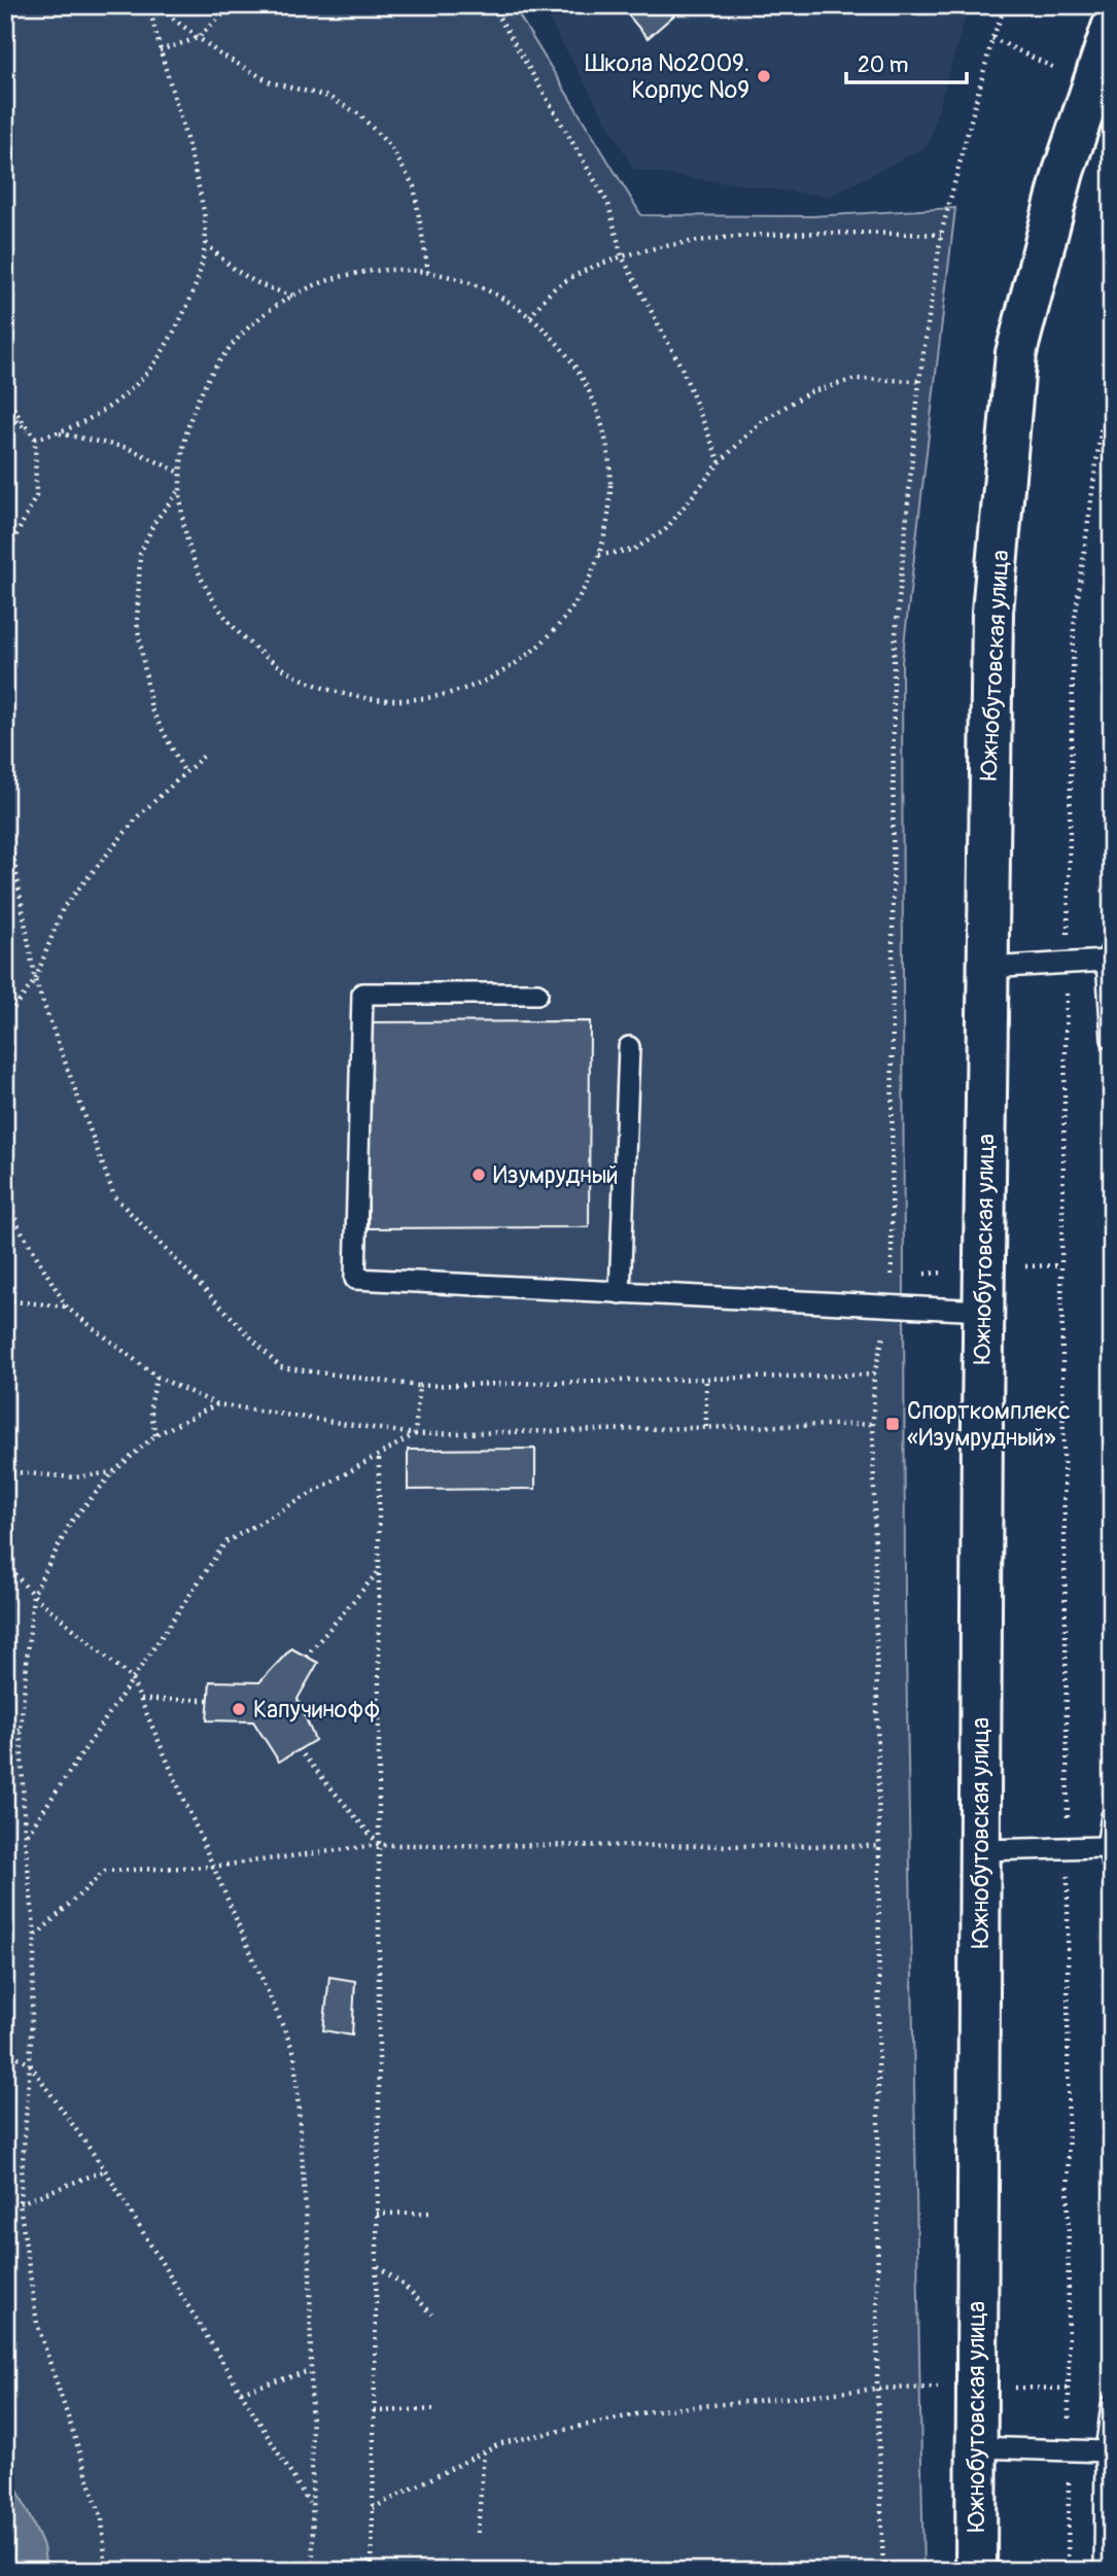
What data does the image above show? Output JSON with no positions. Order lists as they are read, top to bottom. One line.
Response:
{"streets":{"street":["Южнобутовская улица"]},"places":{"other":["Школа №2009. Корпус №9","Изумрудный","Капучинофф"],"transit":["Спорткомплекс «Изумрудный»"]},"scale_bar":"20 m"}
